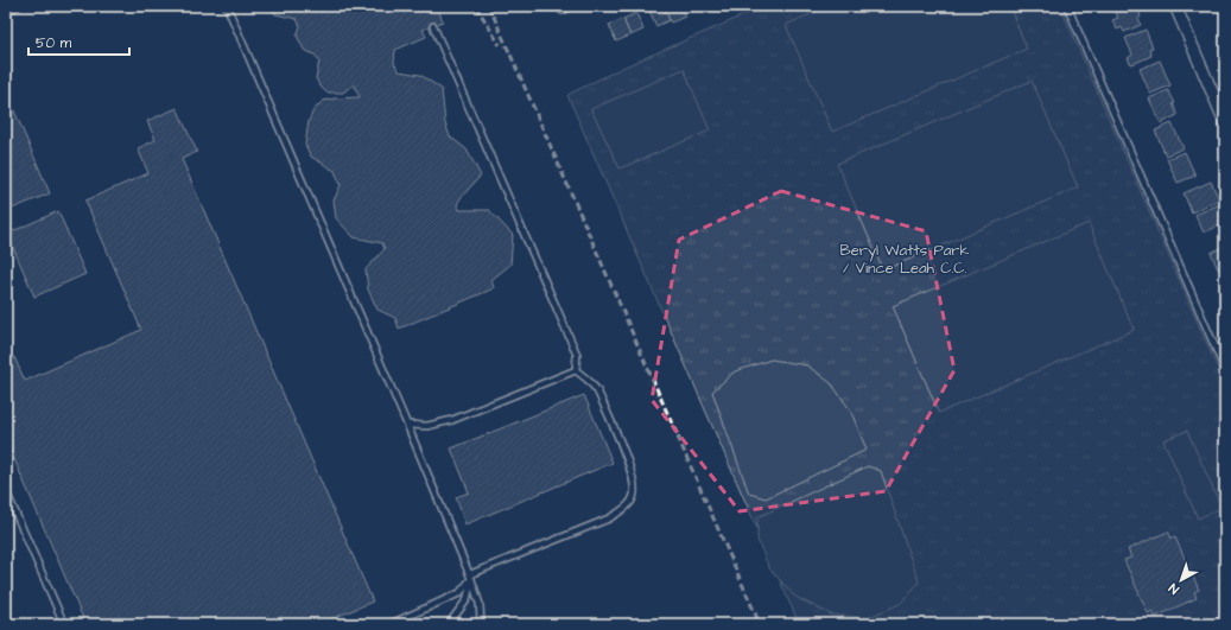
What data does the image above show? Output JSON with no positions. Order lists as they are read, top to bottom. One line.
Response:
{"parks":["Beryl Watts Park / Vince Leah C.C."],"scale_bar":"50 m","north":"bottom left"}
